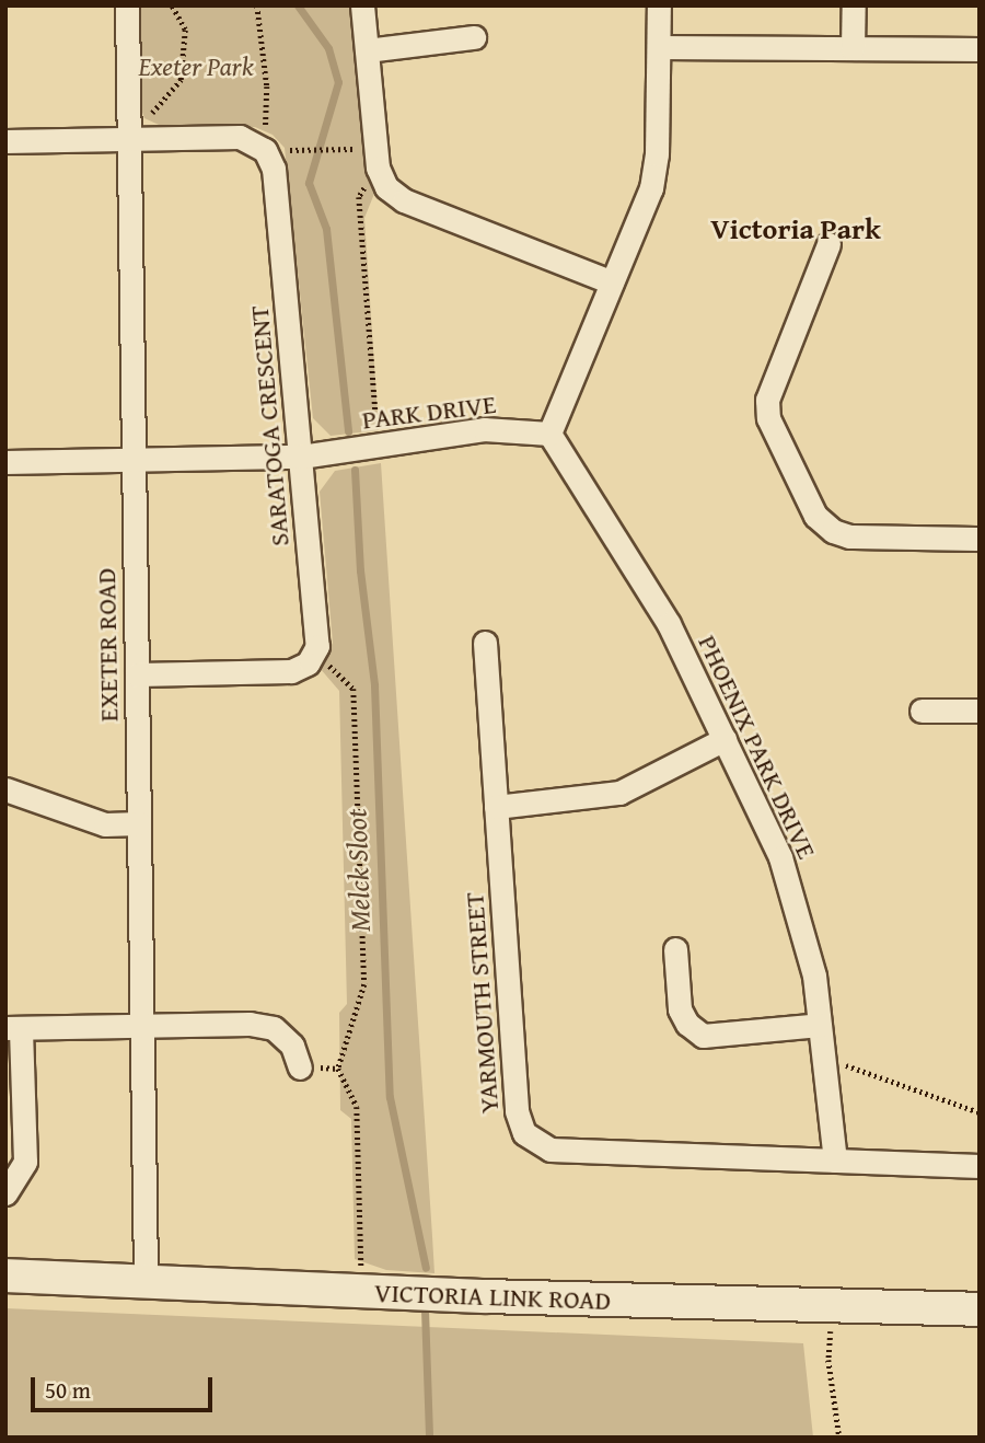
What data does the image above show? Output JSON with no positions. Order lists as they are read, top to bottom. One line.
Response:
{"streets":{"street":["PARK DRIVE","SARATOGA CRESCENT","EXETER ROAD","PHOENIX PARK DRIVE","YARMOUTH STREET","VICTORIA LINK ROAD"]},"crossings":[["PARK DRIVE","SARATOGA CRESCENT"],["PARK DRIVE","EXETER ROAD"],["PARK DRIVE","PHOENIX PARK DRIVE"],["EXETER ROAD","VICTORIA LINK ROAD"],["PHOENIX PARK DRIVE","YARMOUTH STREET"]],"districts":["Victoria Park"],"water":["Melck Sloot"],"parks":["Exeter Park"],"scale_bar":"50 m"}
